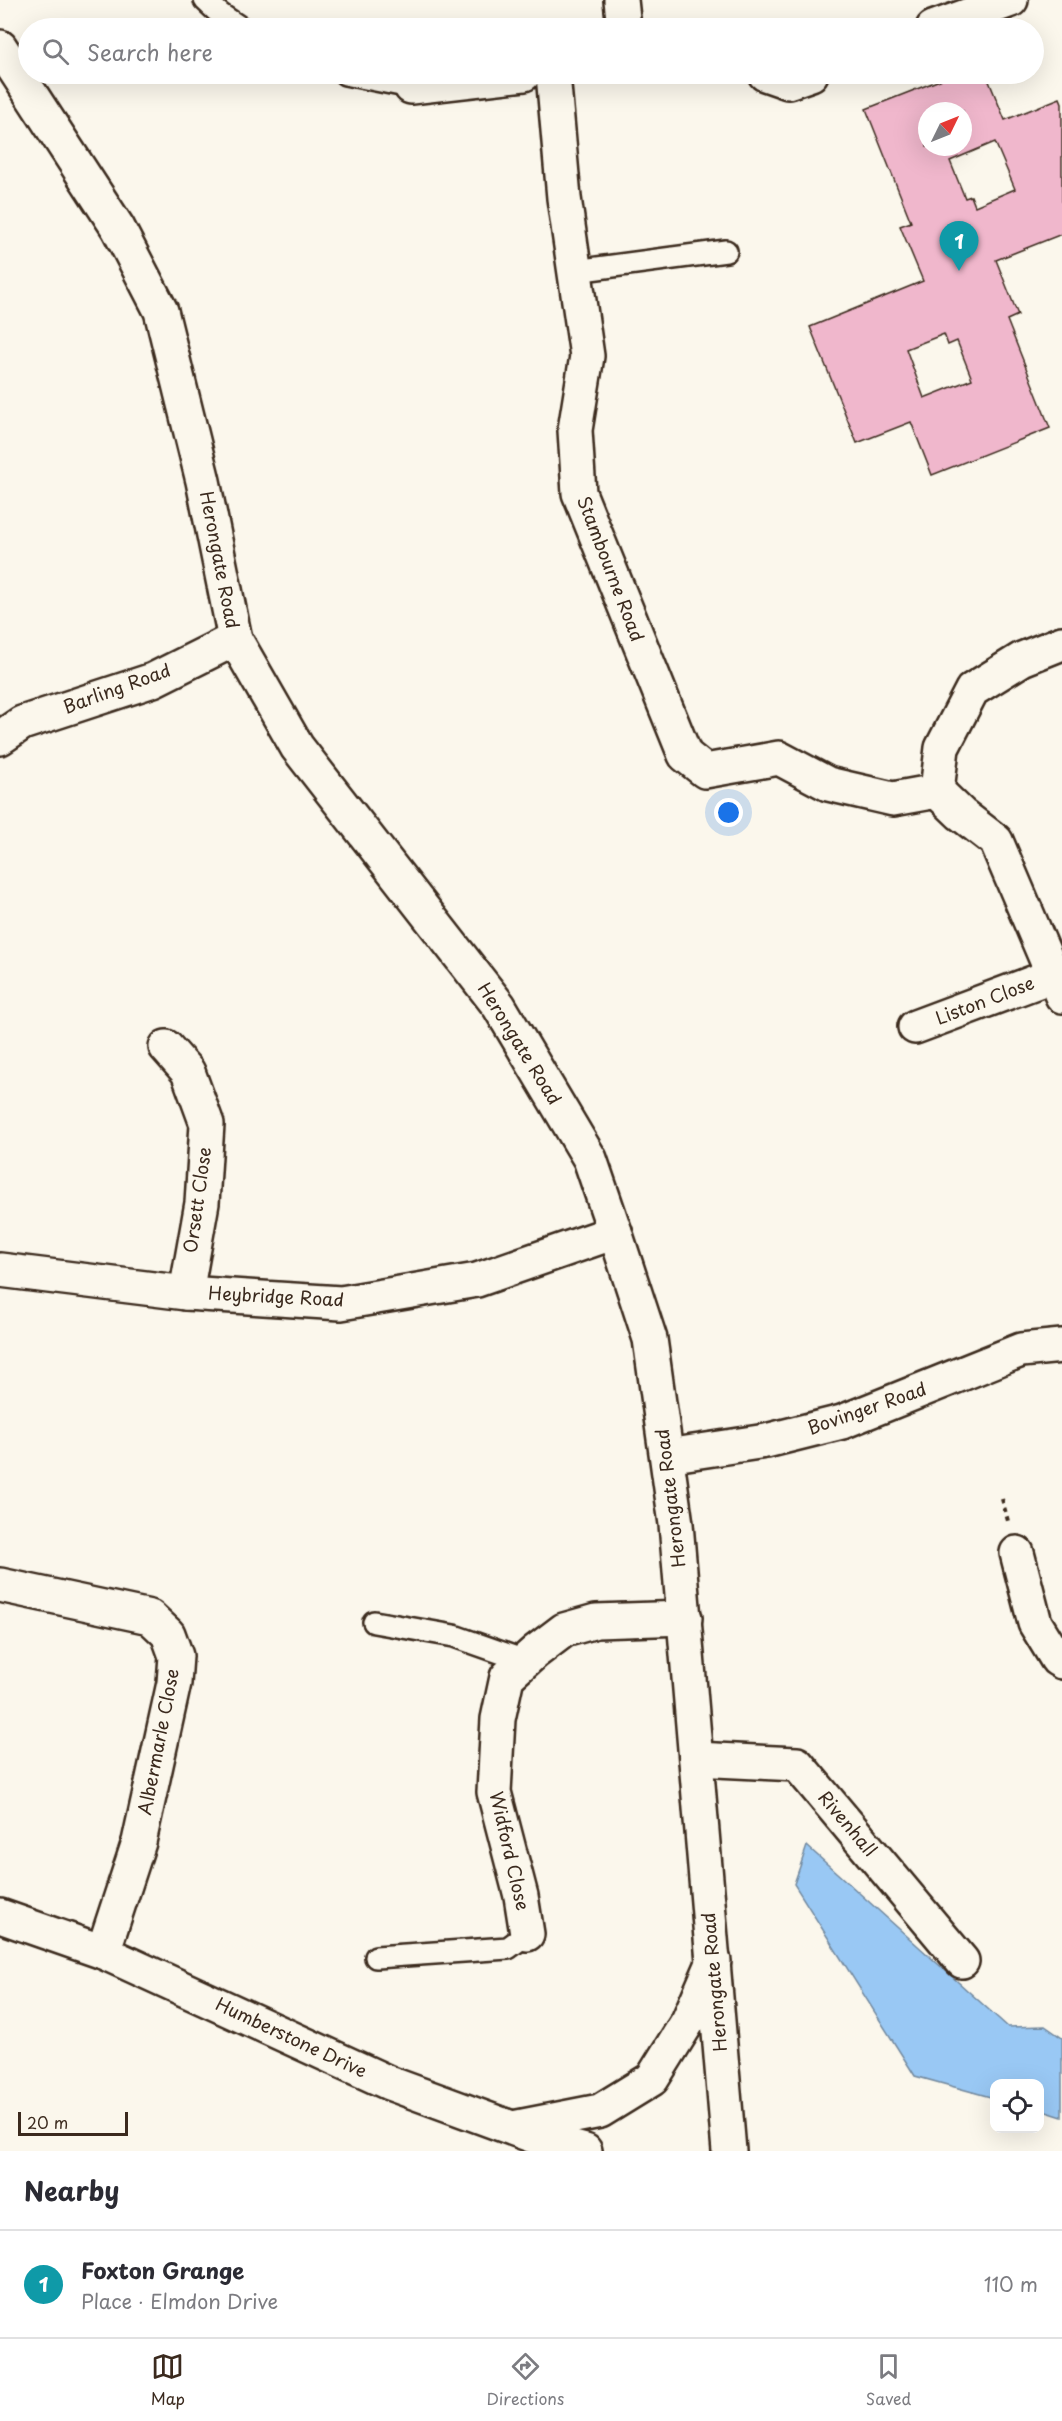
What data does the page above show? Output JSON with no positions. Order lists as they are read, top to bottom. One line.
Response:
{"streets":{"street":["Herongate Road","Stambourne Road","Barling Road","Liston Close","Orsett Close","Heybridge Road","Bovinger Road","Albermarle Close","Rivenhall","Widford Close","Humberstone Drive"]},"crossings":[["Herongate Road","Barling Road"],["Herongate Road","Heybridge Road"],["Herongate Road","Bovinger Road"],["Herongate Road","Rivenhall"],["Herongate Road","Widford Close"],["Orsett Close","Heybridge Road"],["Albermarle Close","Humberstone Drive"]],"scale_bar":"20 m","north":"top right","page":{"search":"Search here","pins":"1","scale":"20 m","heading":"Nearby","list":[{"mark":"1","name":"Foxton Grange","note":"Place · Elmdon Drive","value":"110 m"}],"nav":["Map","Directions","Saved"]}}
